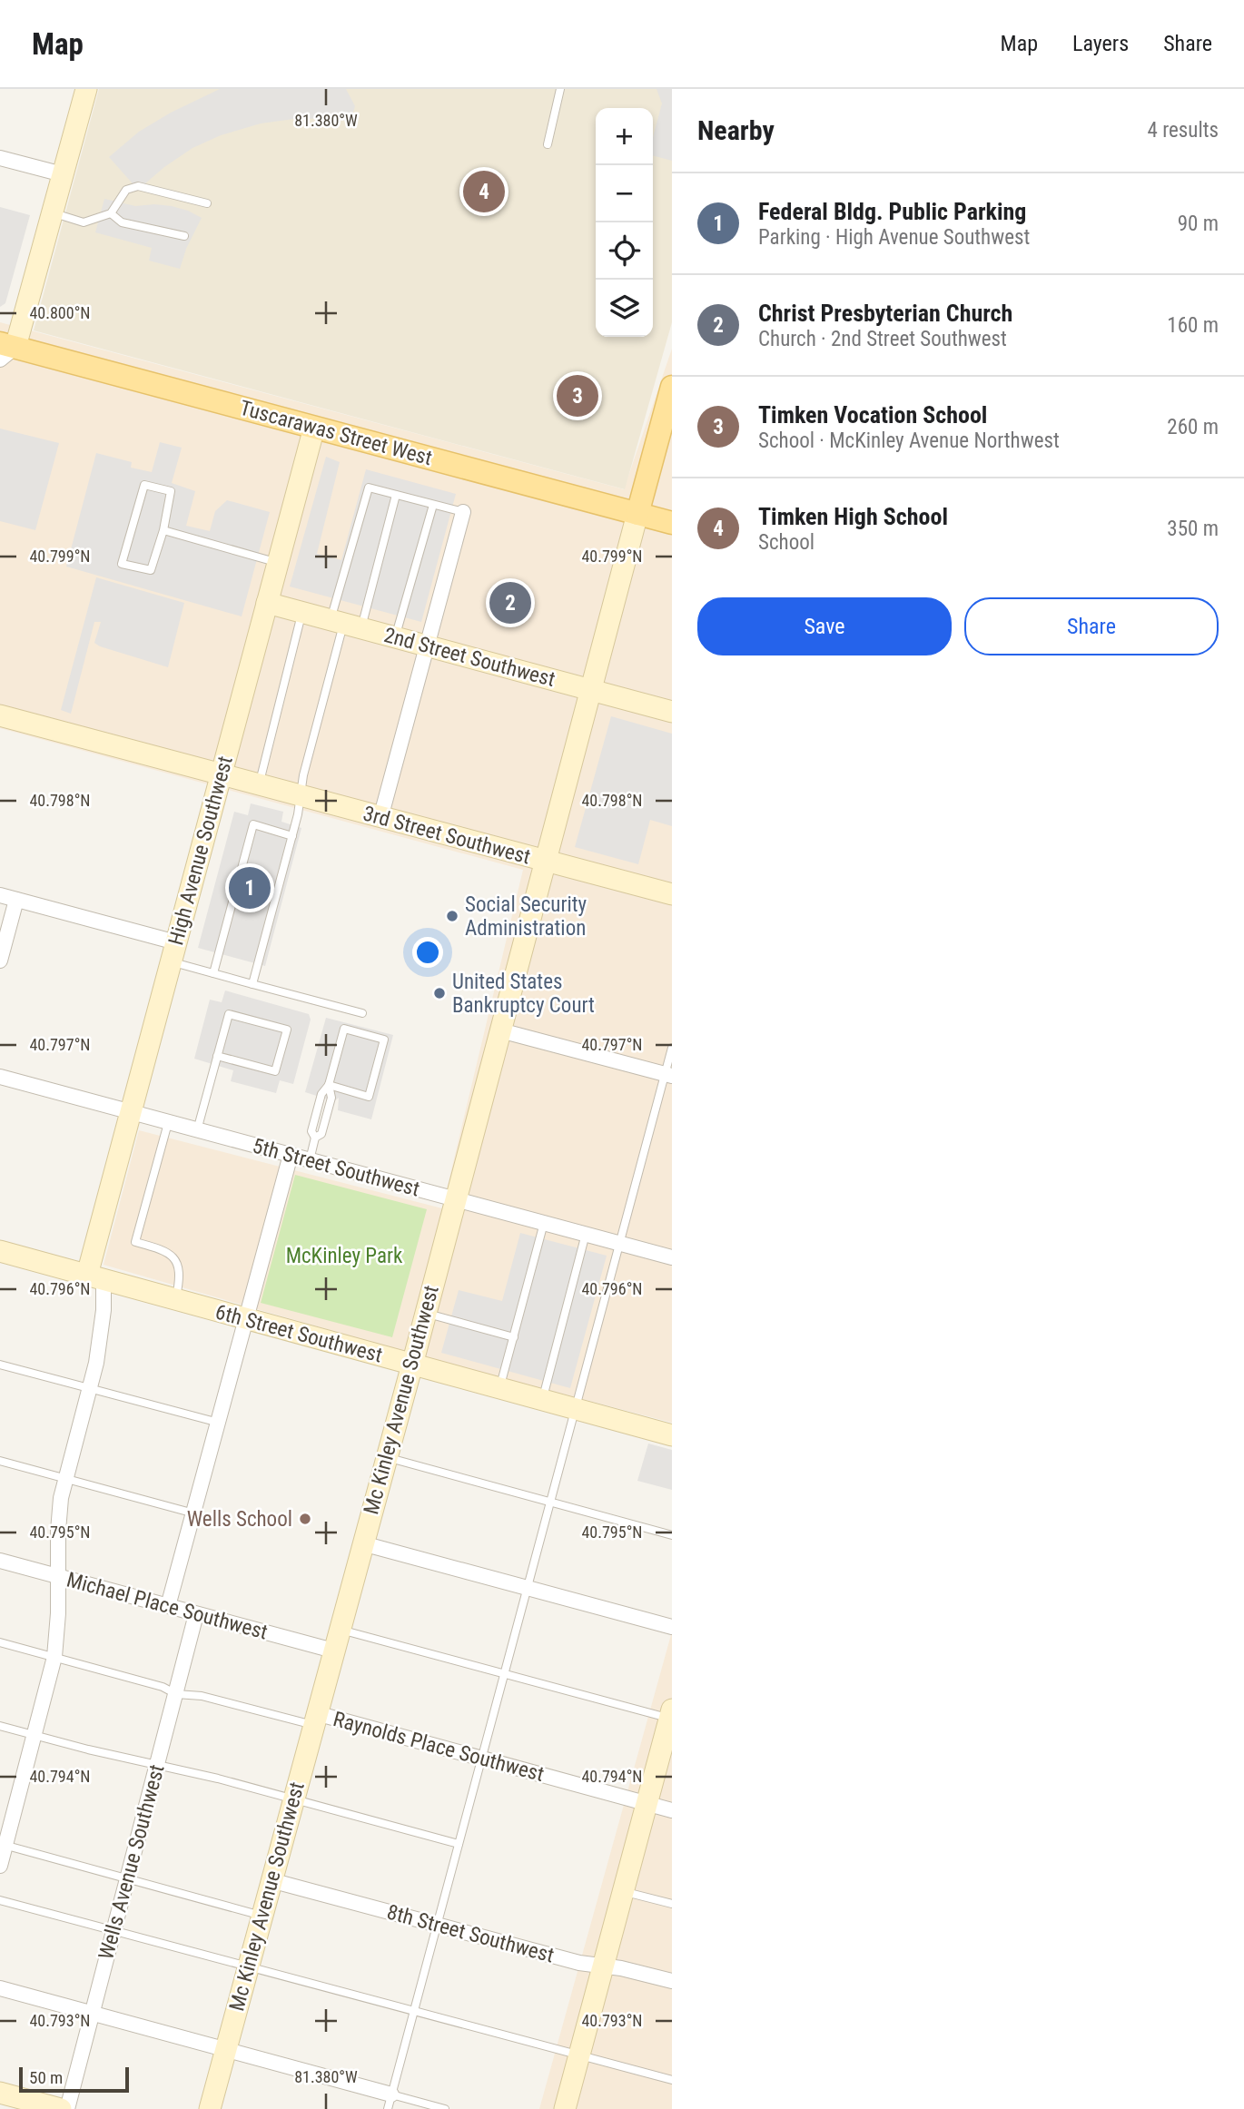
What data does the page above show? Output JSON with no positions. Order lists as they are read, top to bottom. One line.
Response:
{"streets":{"main road":["Tuscarawas Street West"],"street":["2nd Street Southwest","3rd Street Southwest","High Avenue Southwest","5th Street Southwest","6th Street Southwest","Mc Kinley Avenue Southwest","Michael Place Southwest","Raynolds Place Southwest","Wells Avenue Southwest","8th Street Southwest"]},"crossings":[["Tuscarawas Street West","High Avenue Southwest"],["Tuscarawas Street West","Mc Kinley Avenue Southwest"],["2nd Street Southwest","High Avenue Southwest"],["2nd Street Southwest","Mc Kinley Avenue Southwest"],["3rd Street Southwest","High Avenue Southwest"],["3rd Street Southwest","Mc Kinley Avenue Southwest"],["High Avenue Southwest","5th Street Southwest"],["High Avenue Southwest","6th Street Southwest"],["High Avenue Southwest","Michael Place Southwest"],["High Avenue Southwest","Raynolds Place Southwest"],["5th Street Southwest","Mc Kinley Avenue Southwest"],["6th Street Southwest","Mc Kinley Avenue Southwest"],["Mc Kinley Avenue Southwest","Michael Place Southwest"],["Mc Kinley Avenue Southwest","Raynolds Place Southwest"],["Mc Kinley Avenue Southwest","8th Street Southwest"],["Michael Place Southwest","Wells Avenue Southwest"],["Raynolds Place Southwest","Wells Avenue Southwest"]],"parks":["McKinley Park"],"places":["Social Security Administration","United States Bankruptcy Court","Wells School"],"scale_bar":"50 m","page":{"header":"Map","nav":["Map","Layers","Share"],"heading":["Nearby","4 results"],"map_buttons":["+","−"],"pins":["4","3","2","1"],"list":[{"mark":"1","name":"Federal Bldg. Public Parking","note":"Parking · High Avenue Southwest","value":"90 m"},{"mark":"2","name":"Christ Presbyterian Church","note":"Church · 2nd Street Southwest","value":"160 m"},{"mark":"3","name":"Timken Vocation School","note":"School · McKinley Avenue Northwest","value":"260 m"},{"mark":"4","name":"Timken High School","note":"School","value":"350 m"}],"buttons":["Save","Share"],"scale":"50 m"},"coordinates":["81.380°W","40.800°N","40.799°N","40.798°N","40.797°N","40.796°N","40.795°N","40.794°N","40.793°N"]}
